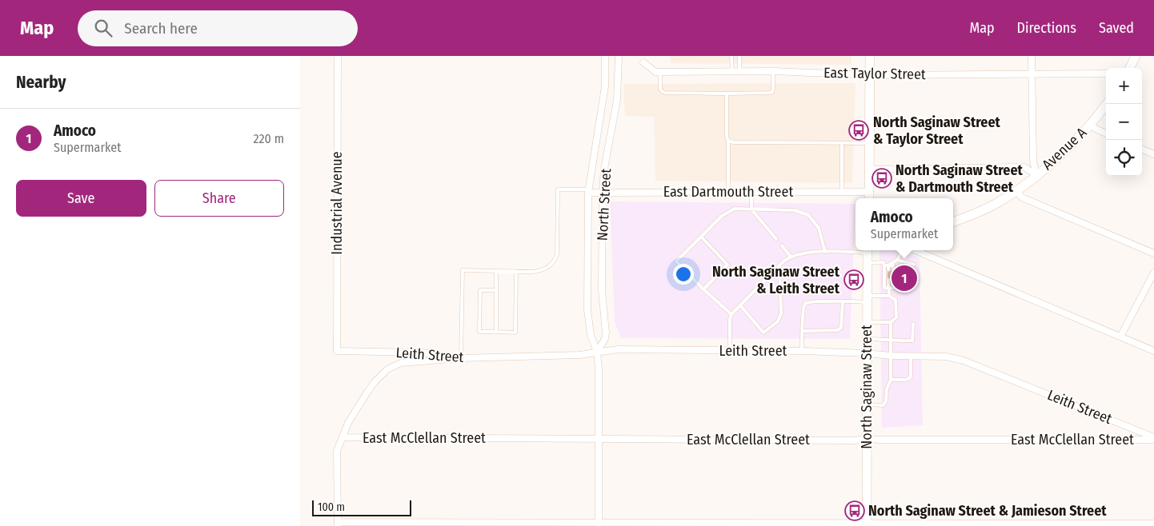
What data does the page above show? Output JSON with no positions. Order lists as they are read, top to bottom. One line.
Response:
{"streets":{"main road":["Avenue A","North Saginaw Street"],"street":["East Taylor Street","East Dartmouth Street","Industrial Avenue","North Street","Leith Street","East McClellan Street"]},"crossings":[["East Dartmouth Street","North Street"],["Industrial Avenue","Leith Street"],["North Street","Leith Street"],["North Street","East McClellan Street"],["Leith Street","North Saginaw Street"],["Leith Street","East McClellan Street"],["North Saginaw Street","East McClellan Street"]],"places":{"bus stop":["North Saginaw Street & Taylor Street","North Saginaw Street & Dartmouth Street","North Saginaw Street & Leith Street","North Saginaw Street & Jamieson Street"]},"scale_bar":"100 m","page":{"header":"Map","search":"Search here","nav":["Map","Directions","Saved"],"heading":"Nearby","map_buttons":["+","−"],"list":[{"mark":"1","name":"Amoco","note":"Supermarket","value":"220 m"}],"buttons":["Save","Share"],"popup":["Amoco","Supermarket"],"pins":"1","scale":"100 m"}}
